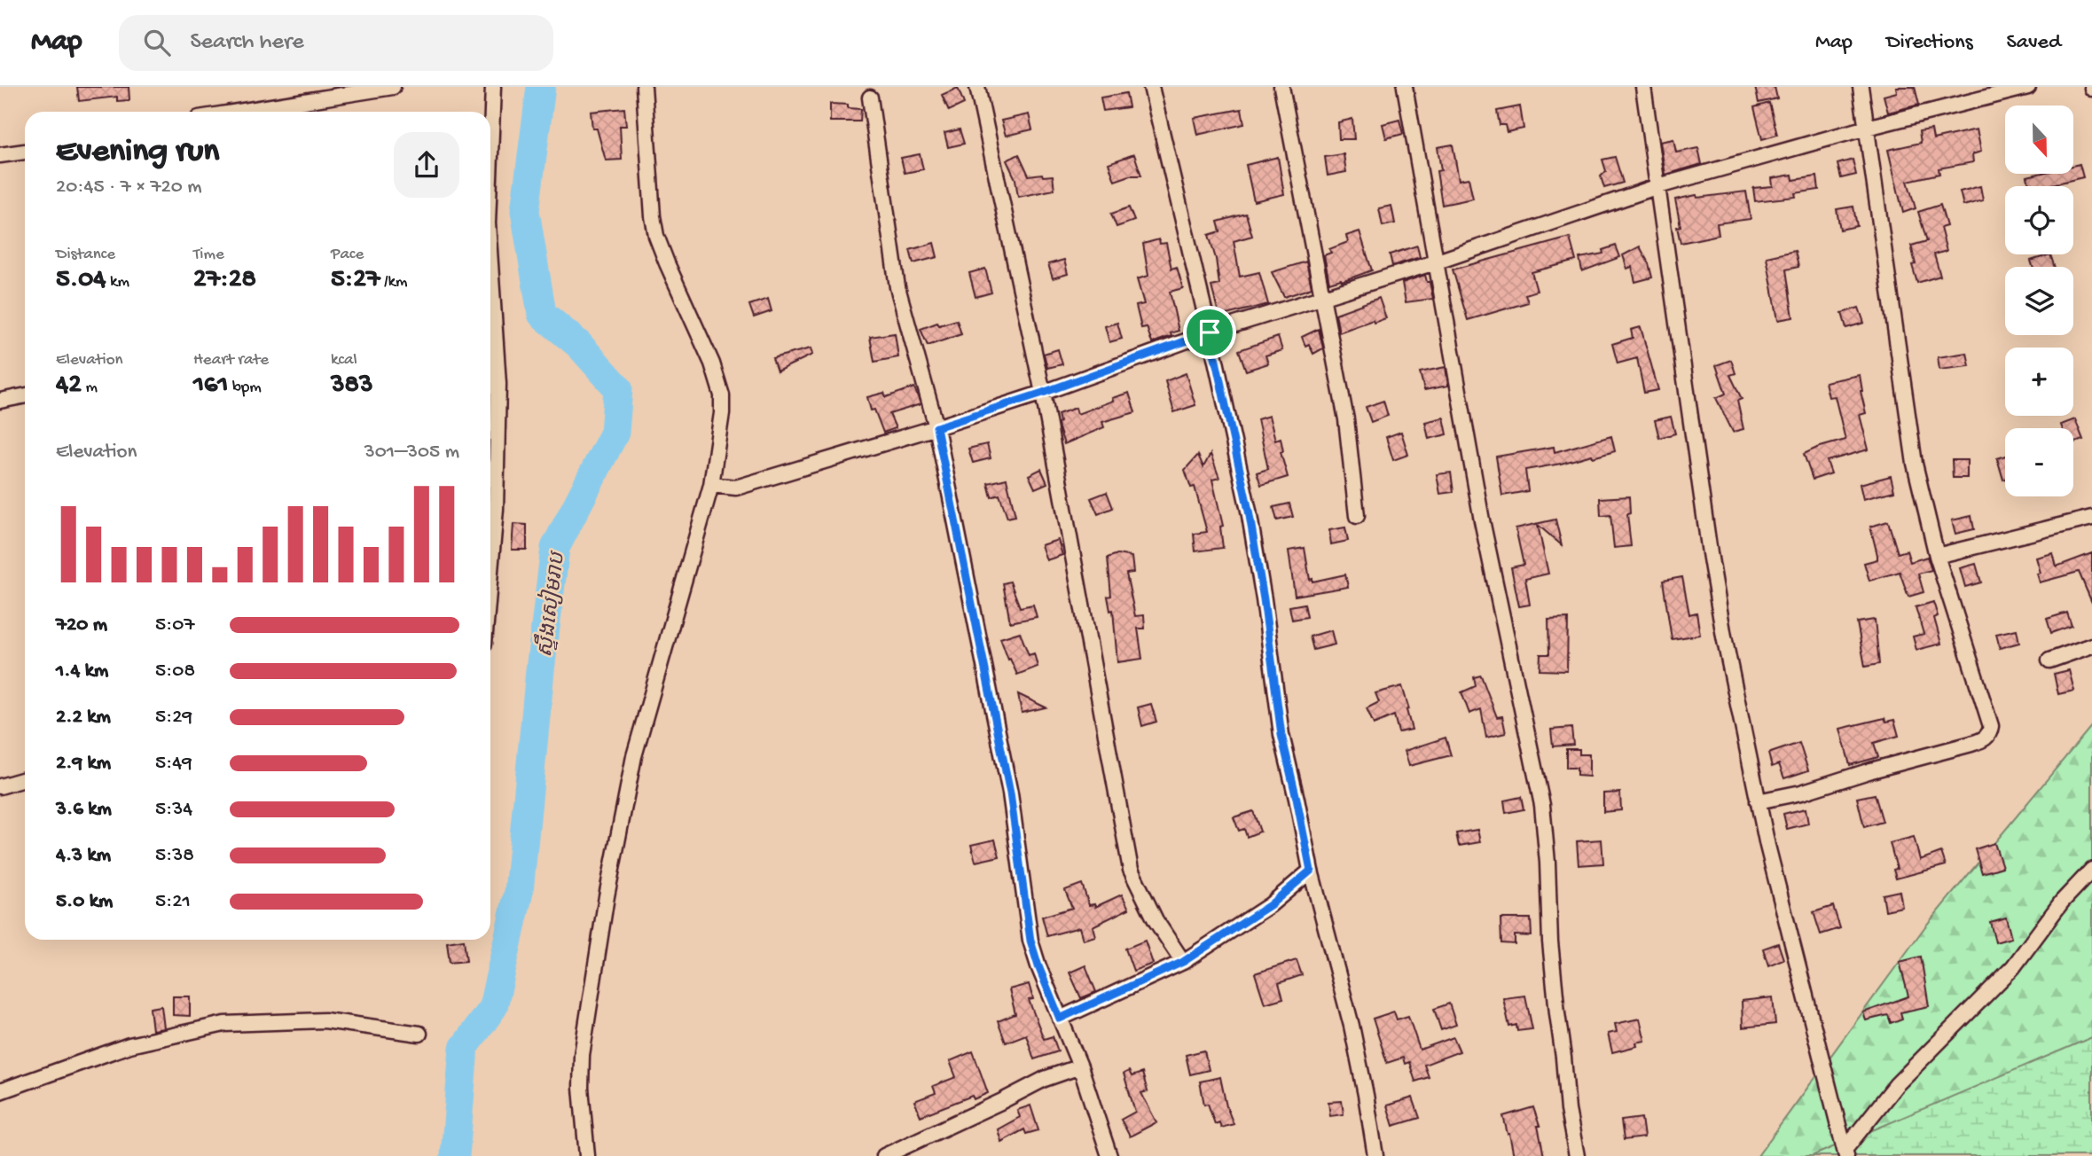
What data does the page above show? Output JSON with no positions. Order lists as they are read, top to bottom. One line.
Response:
{"water":["ស្ទឹងសៀមរាប"],"north":"bottom","page":{"header":"Map","search":"Search here","nav":["Map","Directions","Saved"],"map_buttons":["+","−"],"heading":["Evening run","20:45 · 7 × 720 m"],"stats":[["Distance","5.04 km"],["Time","27:28"],["Pace","5:27 /km"],["Elevation","42 m"],["Heart rate","161 bpm"],["kcal","383"]],"chart":["Elevation","301–305 m"],"list":[{"name":"720 m","note":"5:07"},{"name":"1.4 km","note":"5:08"},{"name":"2.2 km","note":"5:29"},{"name":"2.9 km","note":"5:49"},{"name":"3.6 km","note":"5:34"},{"name":"4.3 km","note":"5:38"},{"name":"5.0 km","note":"5:21"}]}}
